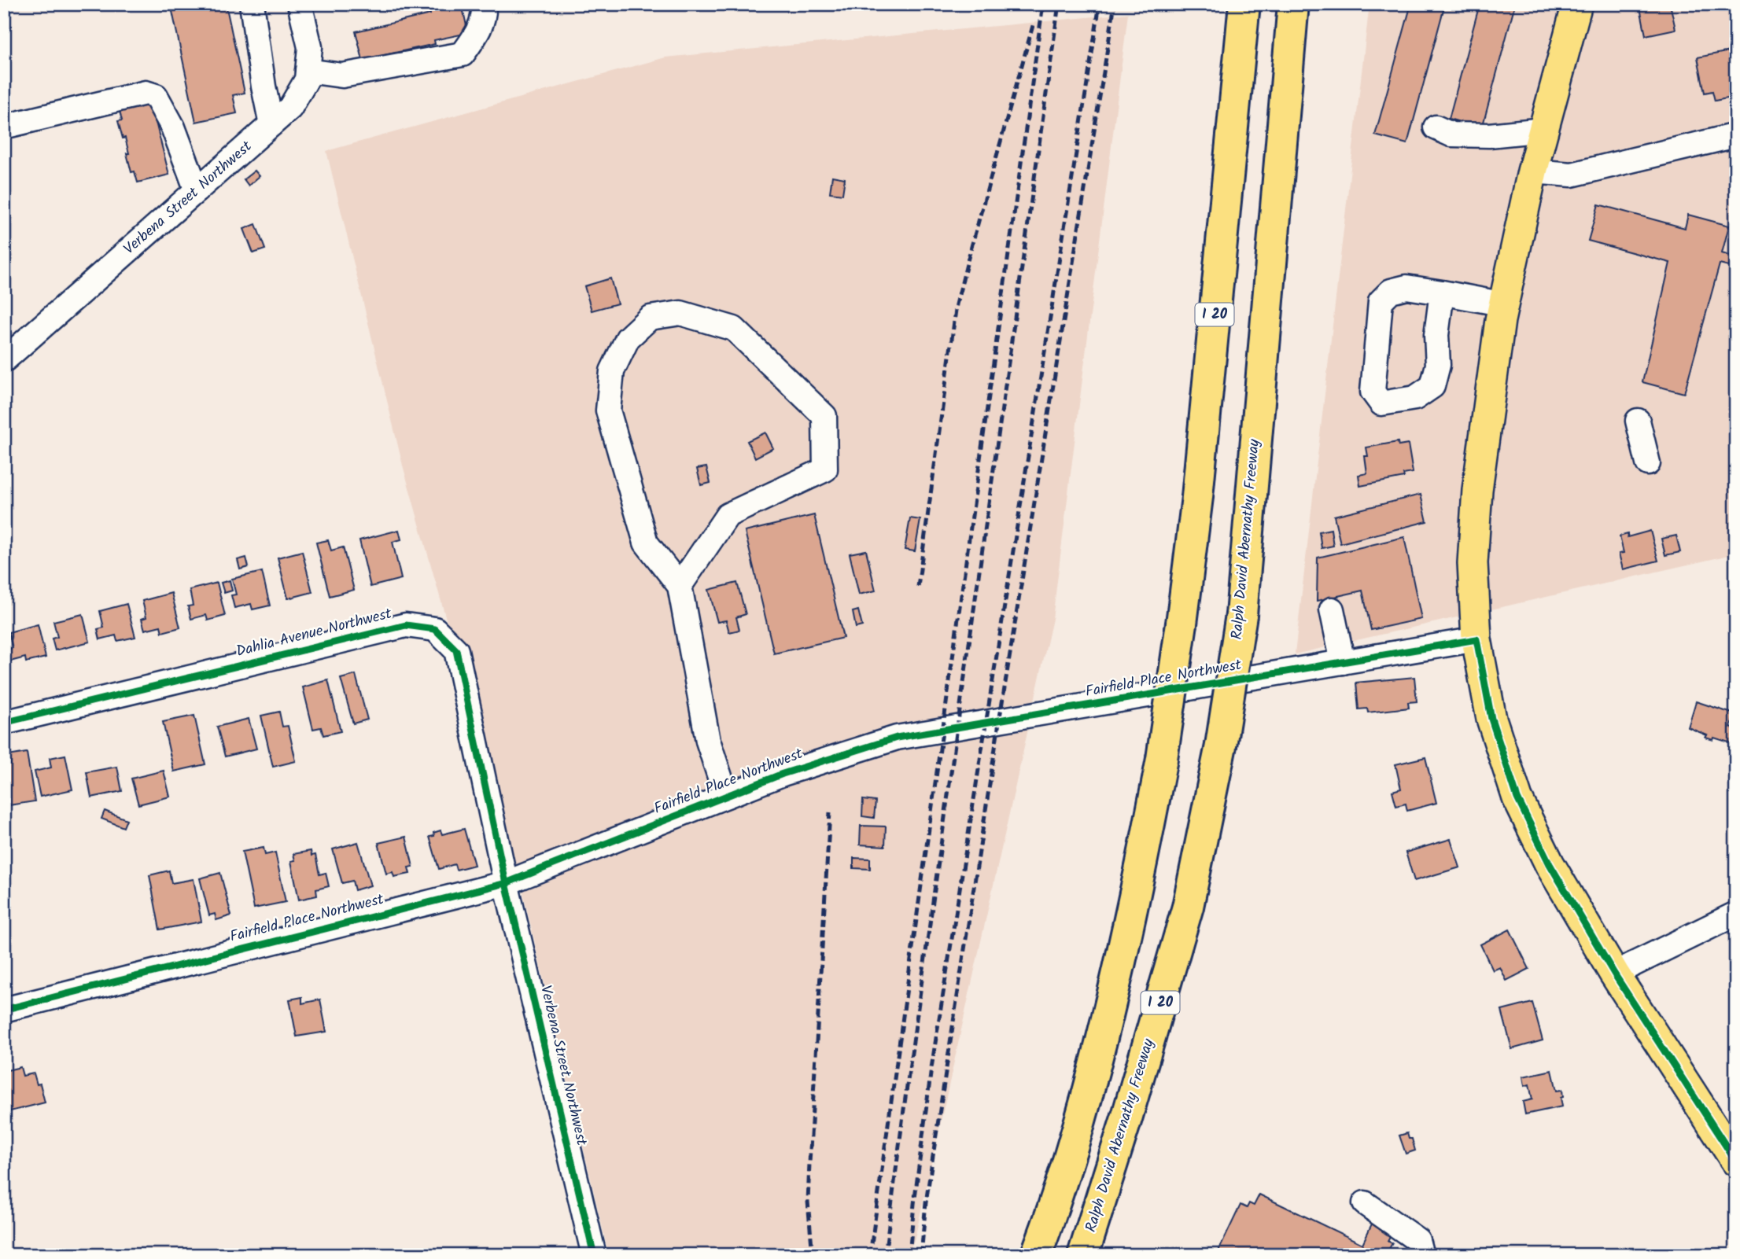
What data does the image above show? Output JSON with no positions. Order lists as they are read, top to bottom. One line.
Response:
{"streets":{"highway":["I 20","Ralph David Abernathy Freeway"],"street":["Verbena Street Northwest","Dahlia Avenue Northwest","Fairfield Place Northwest"]},"crossings":[["Verbena Street Northwest","Dahlia Avenue Northwest"],["Verbena Street Northwest","Fairfield Place Northwest"],["Dahlia Avenue Northwest","Fairfield Place Northwest"]]}
